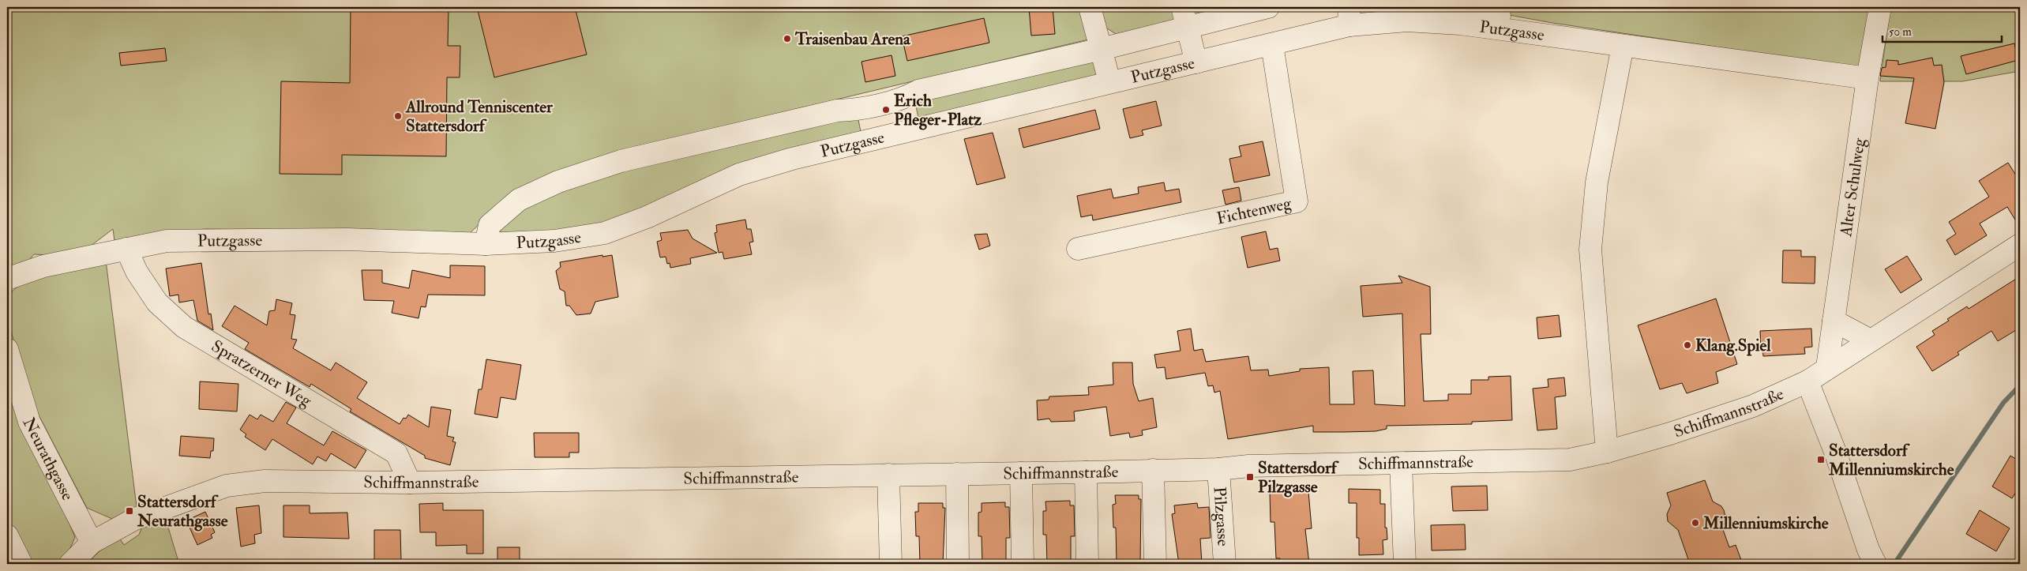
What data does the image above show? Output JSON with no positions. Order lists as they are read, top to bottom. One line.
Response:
{"streets":{"street":["Putzgasse","Alter Schulweg","Fichtenweg","Spratzerner Weg","Schiffmannstraße","Neurathgasse","Pilzgasse"]},"crossings":[["Putzgasse","Alter Schulweg"],["Putzgasse","Fichtenweg"],["Putzgasse","Spratzerner Weg"],["Alter Schulweg","Schiffmannstraße"],["Spratzerner Weg","Schiffmannstraße"],["Schiffmannstraße","Neurathgasse"],["Schiffmannstraße","Pilzgasse"]],"places":{"other":["Traisenbau Arena","Erich Pfleger-Platz","Allround Tenniscenter Stattersdorf","Klang.Spiel","Millenniumskirche"],"transit":["Stattersdorf Millenniumskirche","Stattersdorf Pilzgasse","Stattersdorf Neurathgasse"]},"scale_bar":"50 m"}
